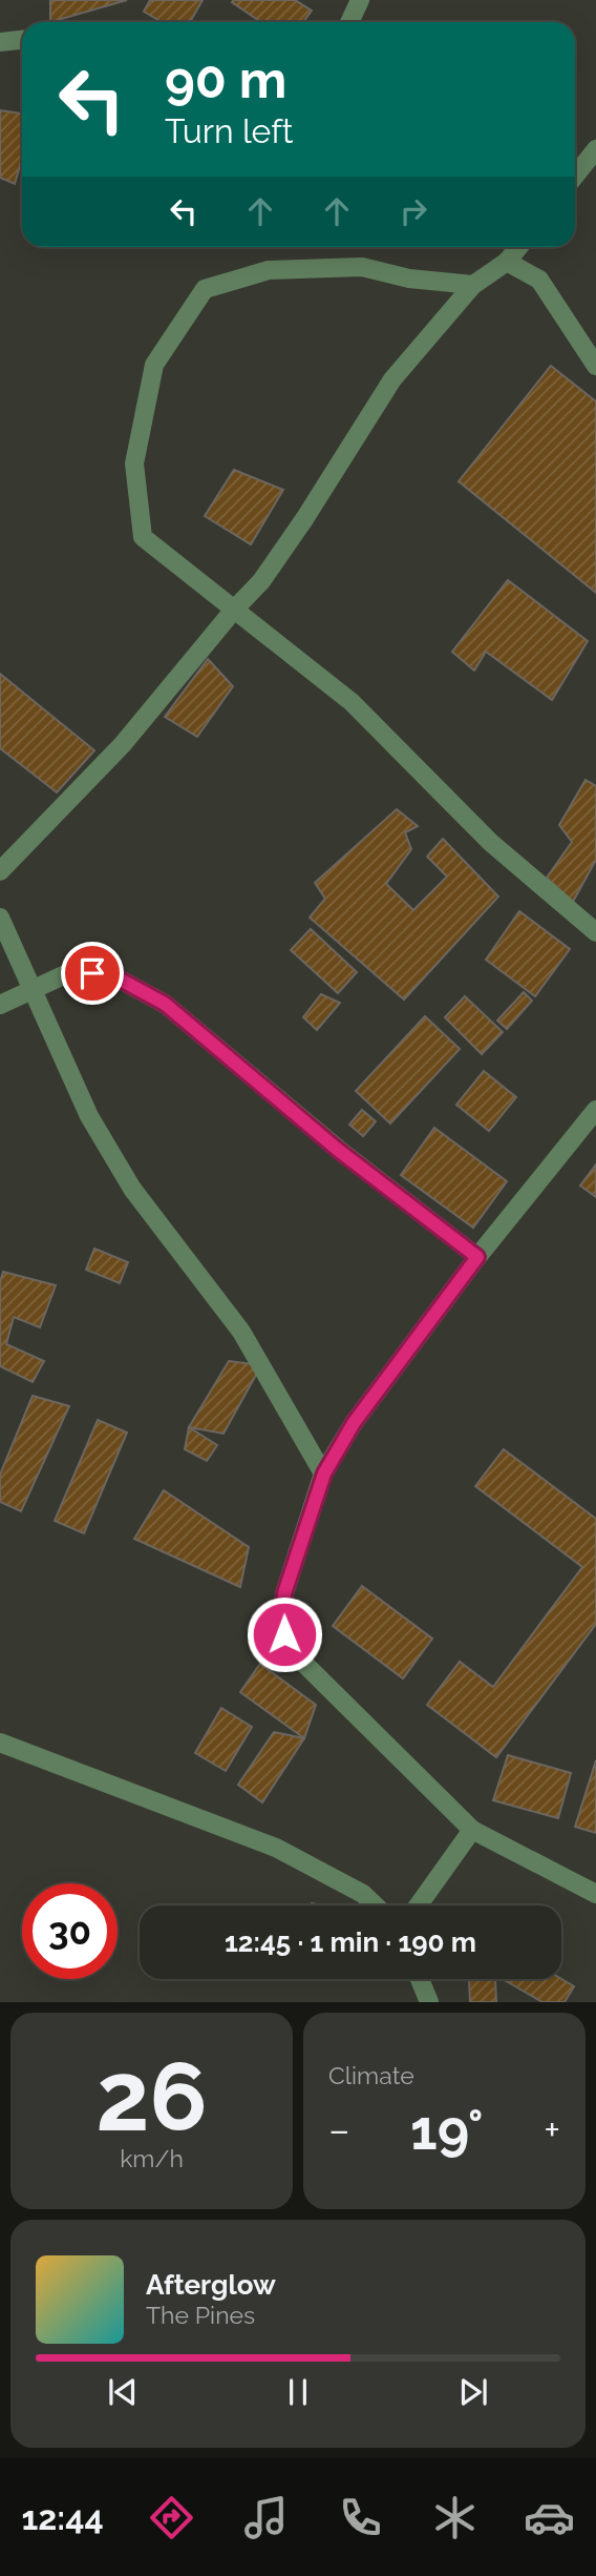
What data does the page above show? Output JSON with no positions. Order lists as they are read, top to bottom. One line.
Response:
{"page":{"turn":["90 m","Turn left"],"limit":"30","trip":"12:45 · 1 min · 190 m","tile":[["26","km/h"],"Climate"],"heat":["−","19°","+"],"song":["Afterglow","The Pines"],"tabs":"12:44"}}
